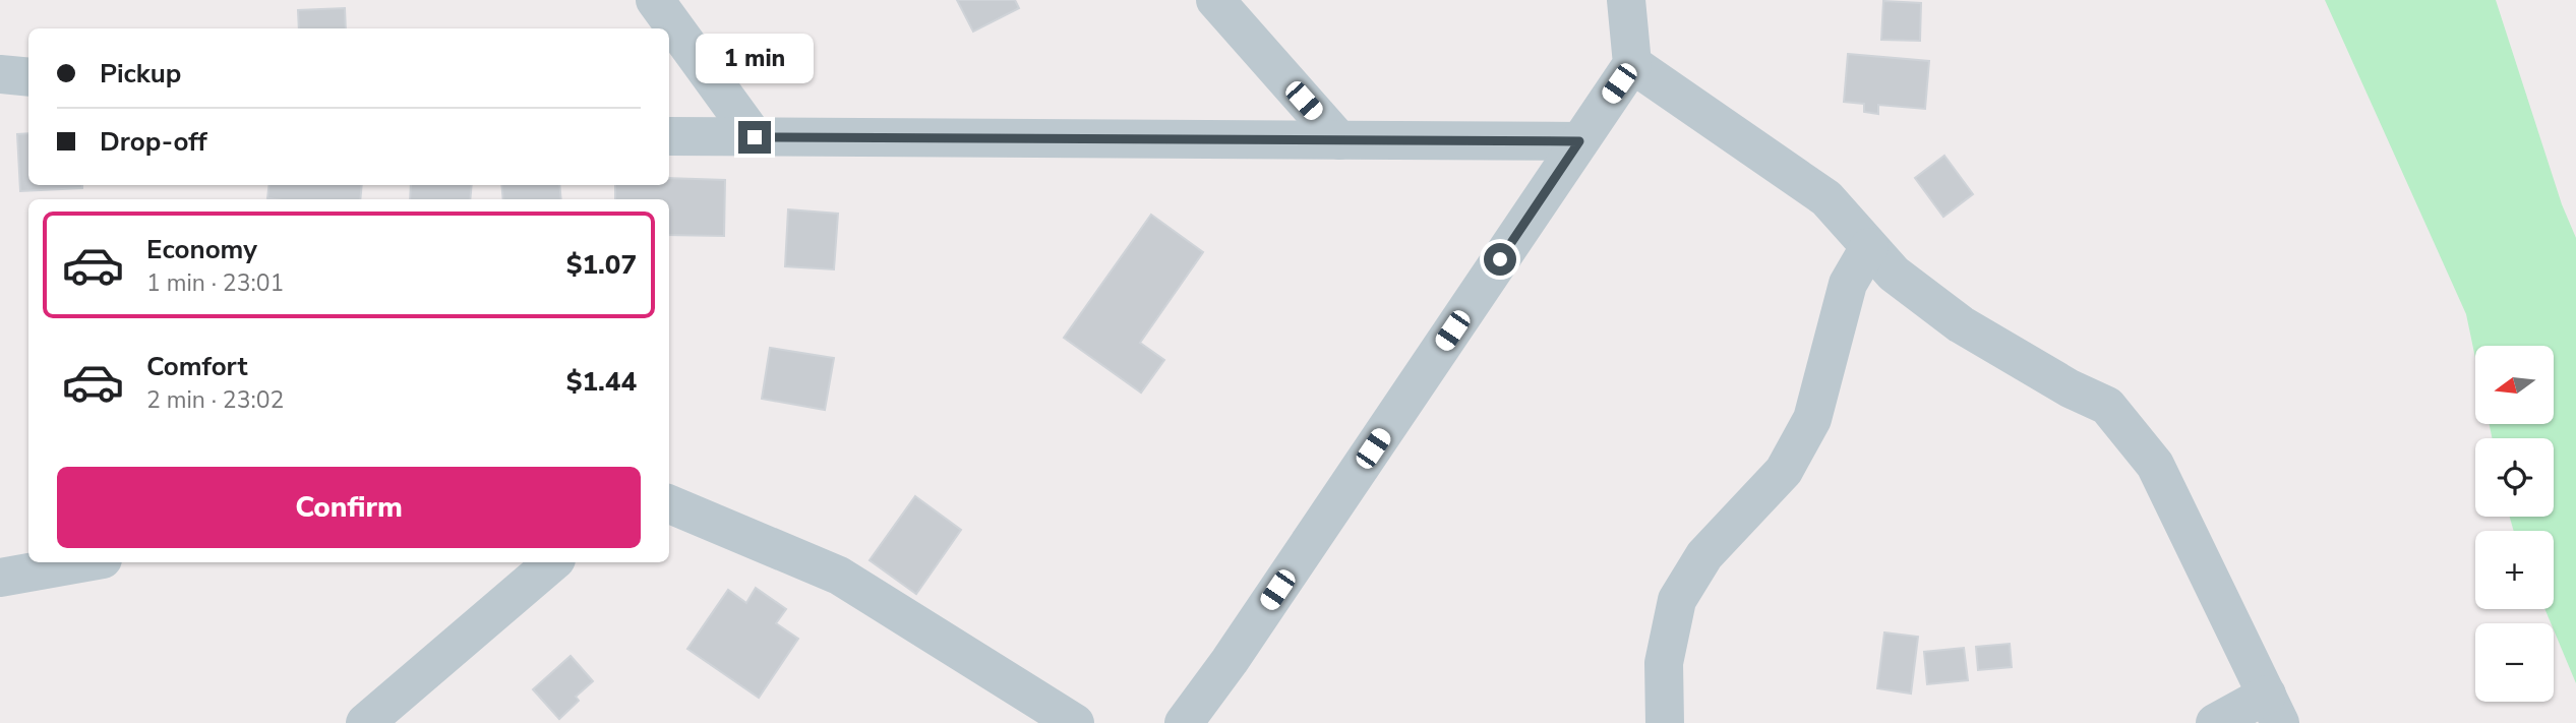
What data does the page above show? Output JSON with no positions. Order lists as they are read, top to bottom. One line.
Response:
{"north":"left","page":{"banner":["Pickup","Drop-off"],"bubble":"1 min","list":[{"name":"Economy","note":"1 min · 23:01","value":"$1.07"},{"name":"Comfort","note":"2 min · 23:02","value":"$1.44"}],"map_buttons":["+","−"],"buttons":"Confirm"}}
